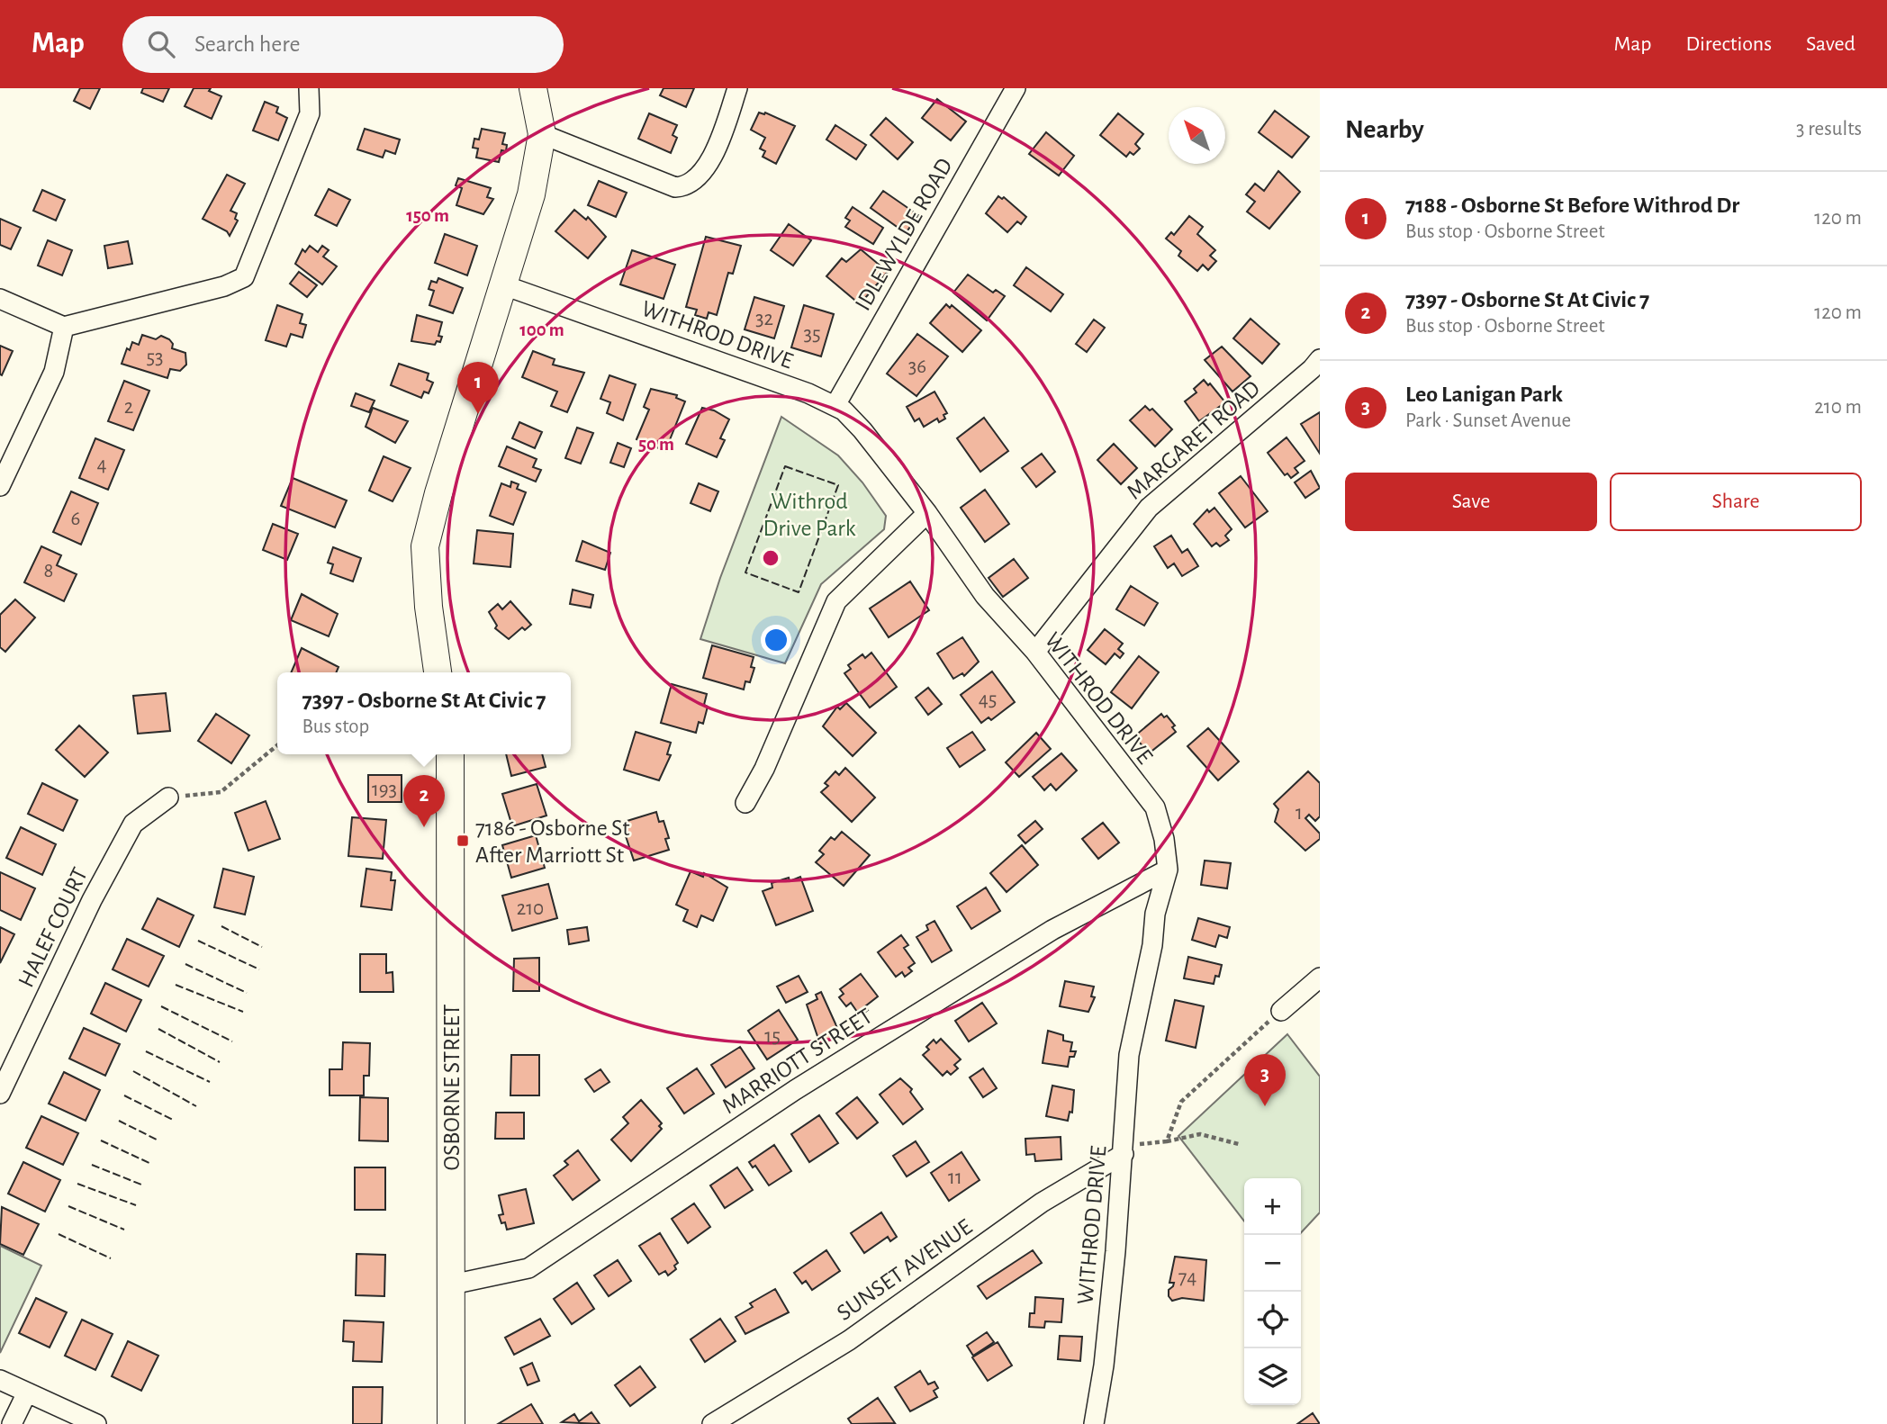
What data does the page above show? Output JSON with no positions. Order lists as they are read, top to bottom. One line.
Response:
{"streets":{"street":["IDLEWYLDE ROAD","WITHROD DRIVE","MARGARET ROAD","HALEF COURT","MARRIOTT STREET","OSBORNE STREET","SUNSET AVENUE"]},"crossings":[["IDLEWYLDE ROAD","WITHROD DRIVE"],["WITHROD DRIVE","MARGARET ROAD"],["WITHROD DRIVE","MARRIOTT STREET"],["WITHROD DRIVE","SUNSET AVENUE"],["MARRIOTT STREET","OSBORNE STREET"]],"parks":["Withrod Drive Park"],"places":{"transit":["7186 - Osborne St After Marriott St"]},"house_numbers":["32","35","53","36","2","4","6","8","45","193","1","210","15","11","74"],"north":"top left","page":{"header":"Map","search":"Search here","nav":["Map","Directions","Saved"],"heading":["Nearby","3 results"],"list":[{"mark":"1","name":"7188 - Osborne St Before Withrod Dr","note":"Bus stop · Osborne Street","value":"120 m"},{"mark":"2","name":"7397 - Osborne St At Civic 7","note":"Bus stop · Osborne Street","value":"120 m"},{"mark":"3","name":"Leo Lanigan Park","note":"Park · Sunset Avenue","value":"210 m"}],"pins":["1","2","3"],"buttons":["Save","Share"],"popup":["7397 - Osborne St At Civic 7","Bus stop"],"map_buttons":["+","−"]},"rings":["150 m","100 m","50 m"]}
